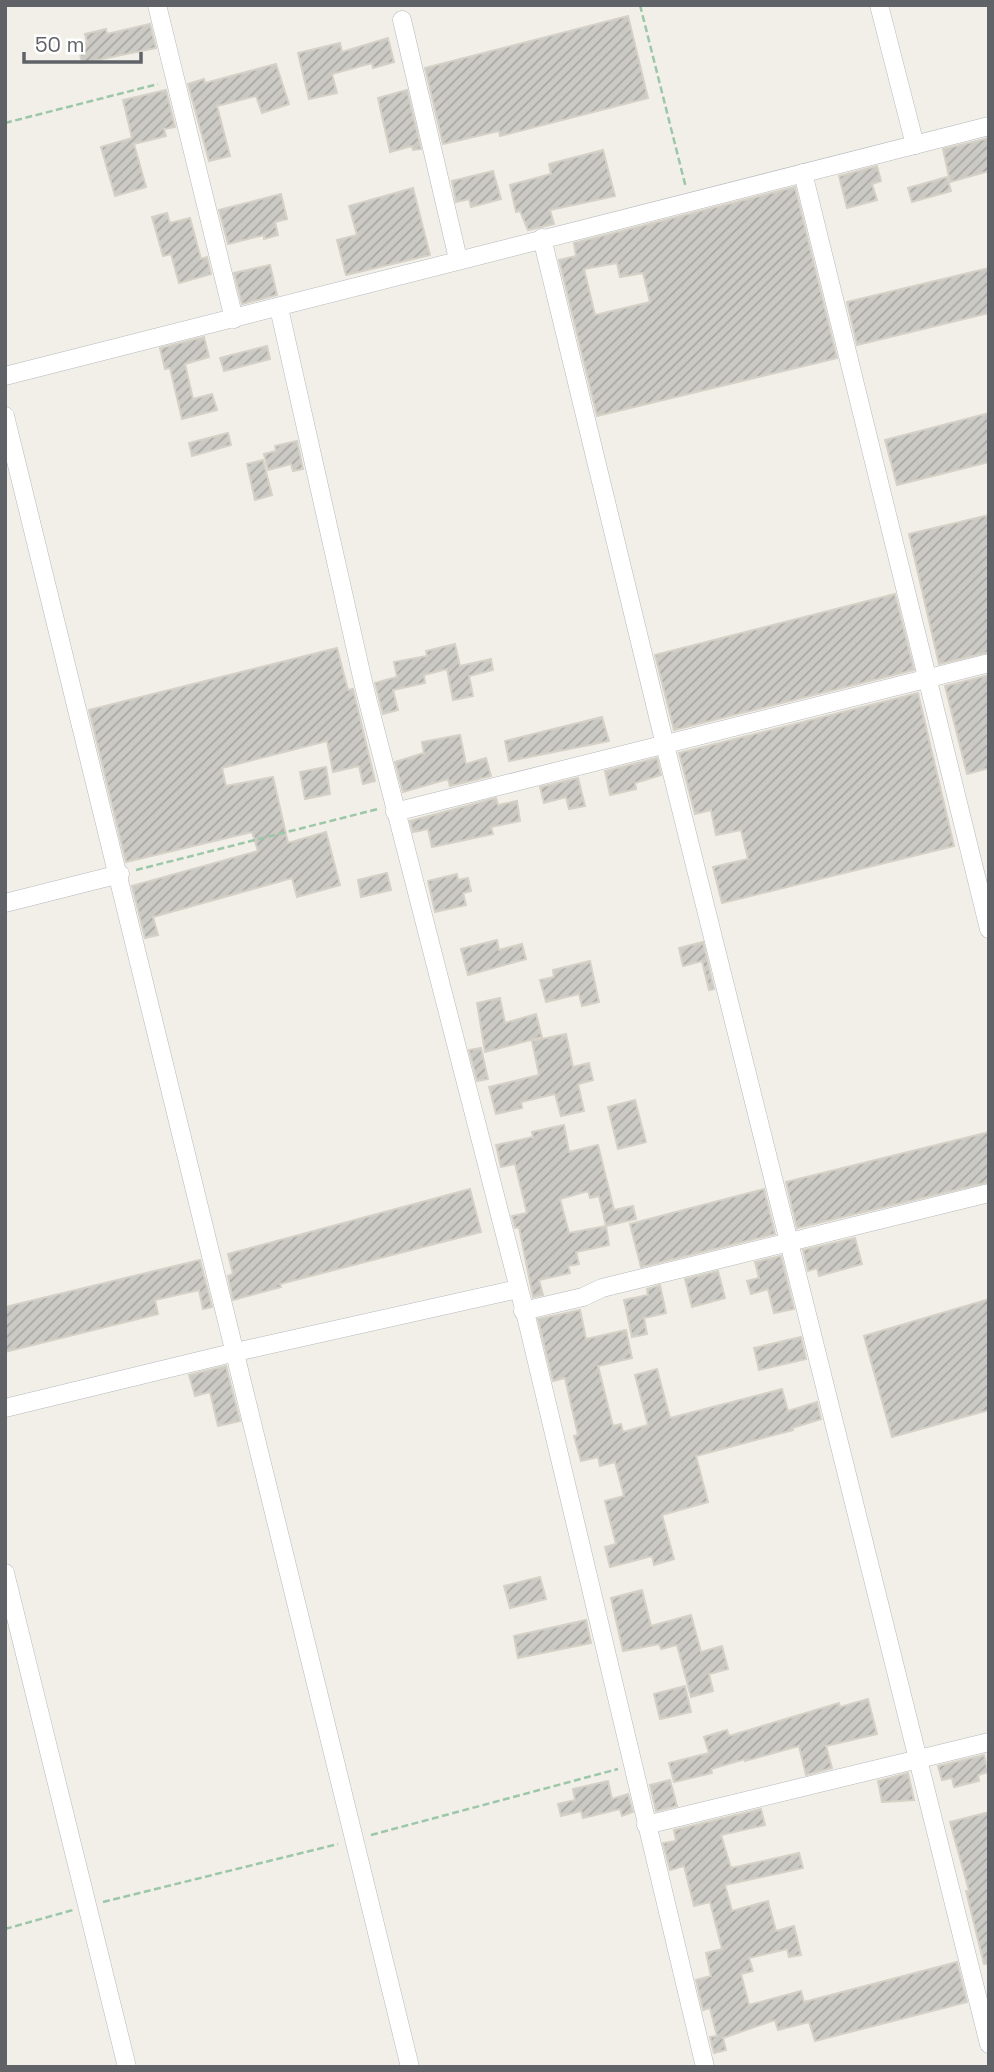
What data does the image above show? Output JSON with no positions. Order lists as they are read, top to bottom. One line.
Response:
{"scale_bar":"50 m"}
